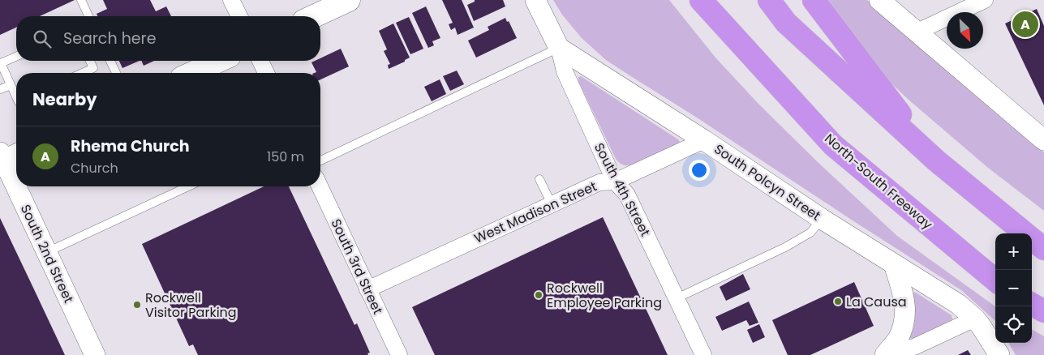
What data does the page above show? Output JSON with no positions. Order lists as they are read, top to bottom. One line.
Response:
{"streets":{"highway":["North-South Freeway"],"street":["South Polcyn Street","South 4th Street","West Madison Street","South 2nd Street","South 3rd Street"]},"crossings":[["South Polcyn Street","South 4th Street"],["South Polcyn Street","West Madison Street"],["South 4th Street","West Madison Street"],["West Madison Street","South 3rd Street"]],"places":["Rockwell Employee Parking","La Causa","Rockwell Visitor Parking"],"north":"bottom right","page":{"pins":"A","search":"Search here","heading":"Nearby","list":[{"mark":"A","name":"Rhema Church","note":"Church","value":"150 m"}],"map_buttons":["+","−"]}}
